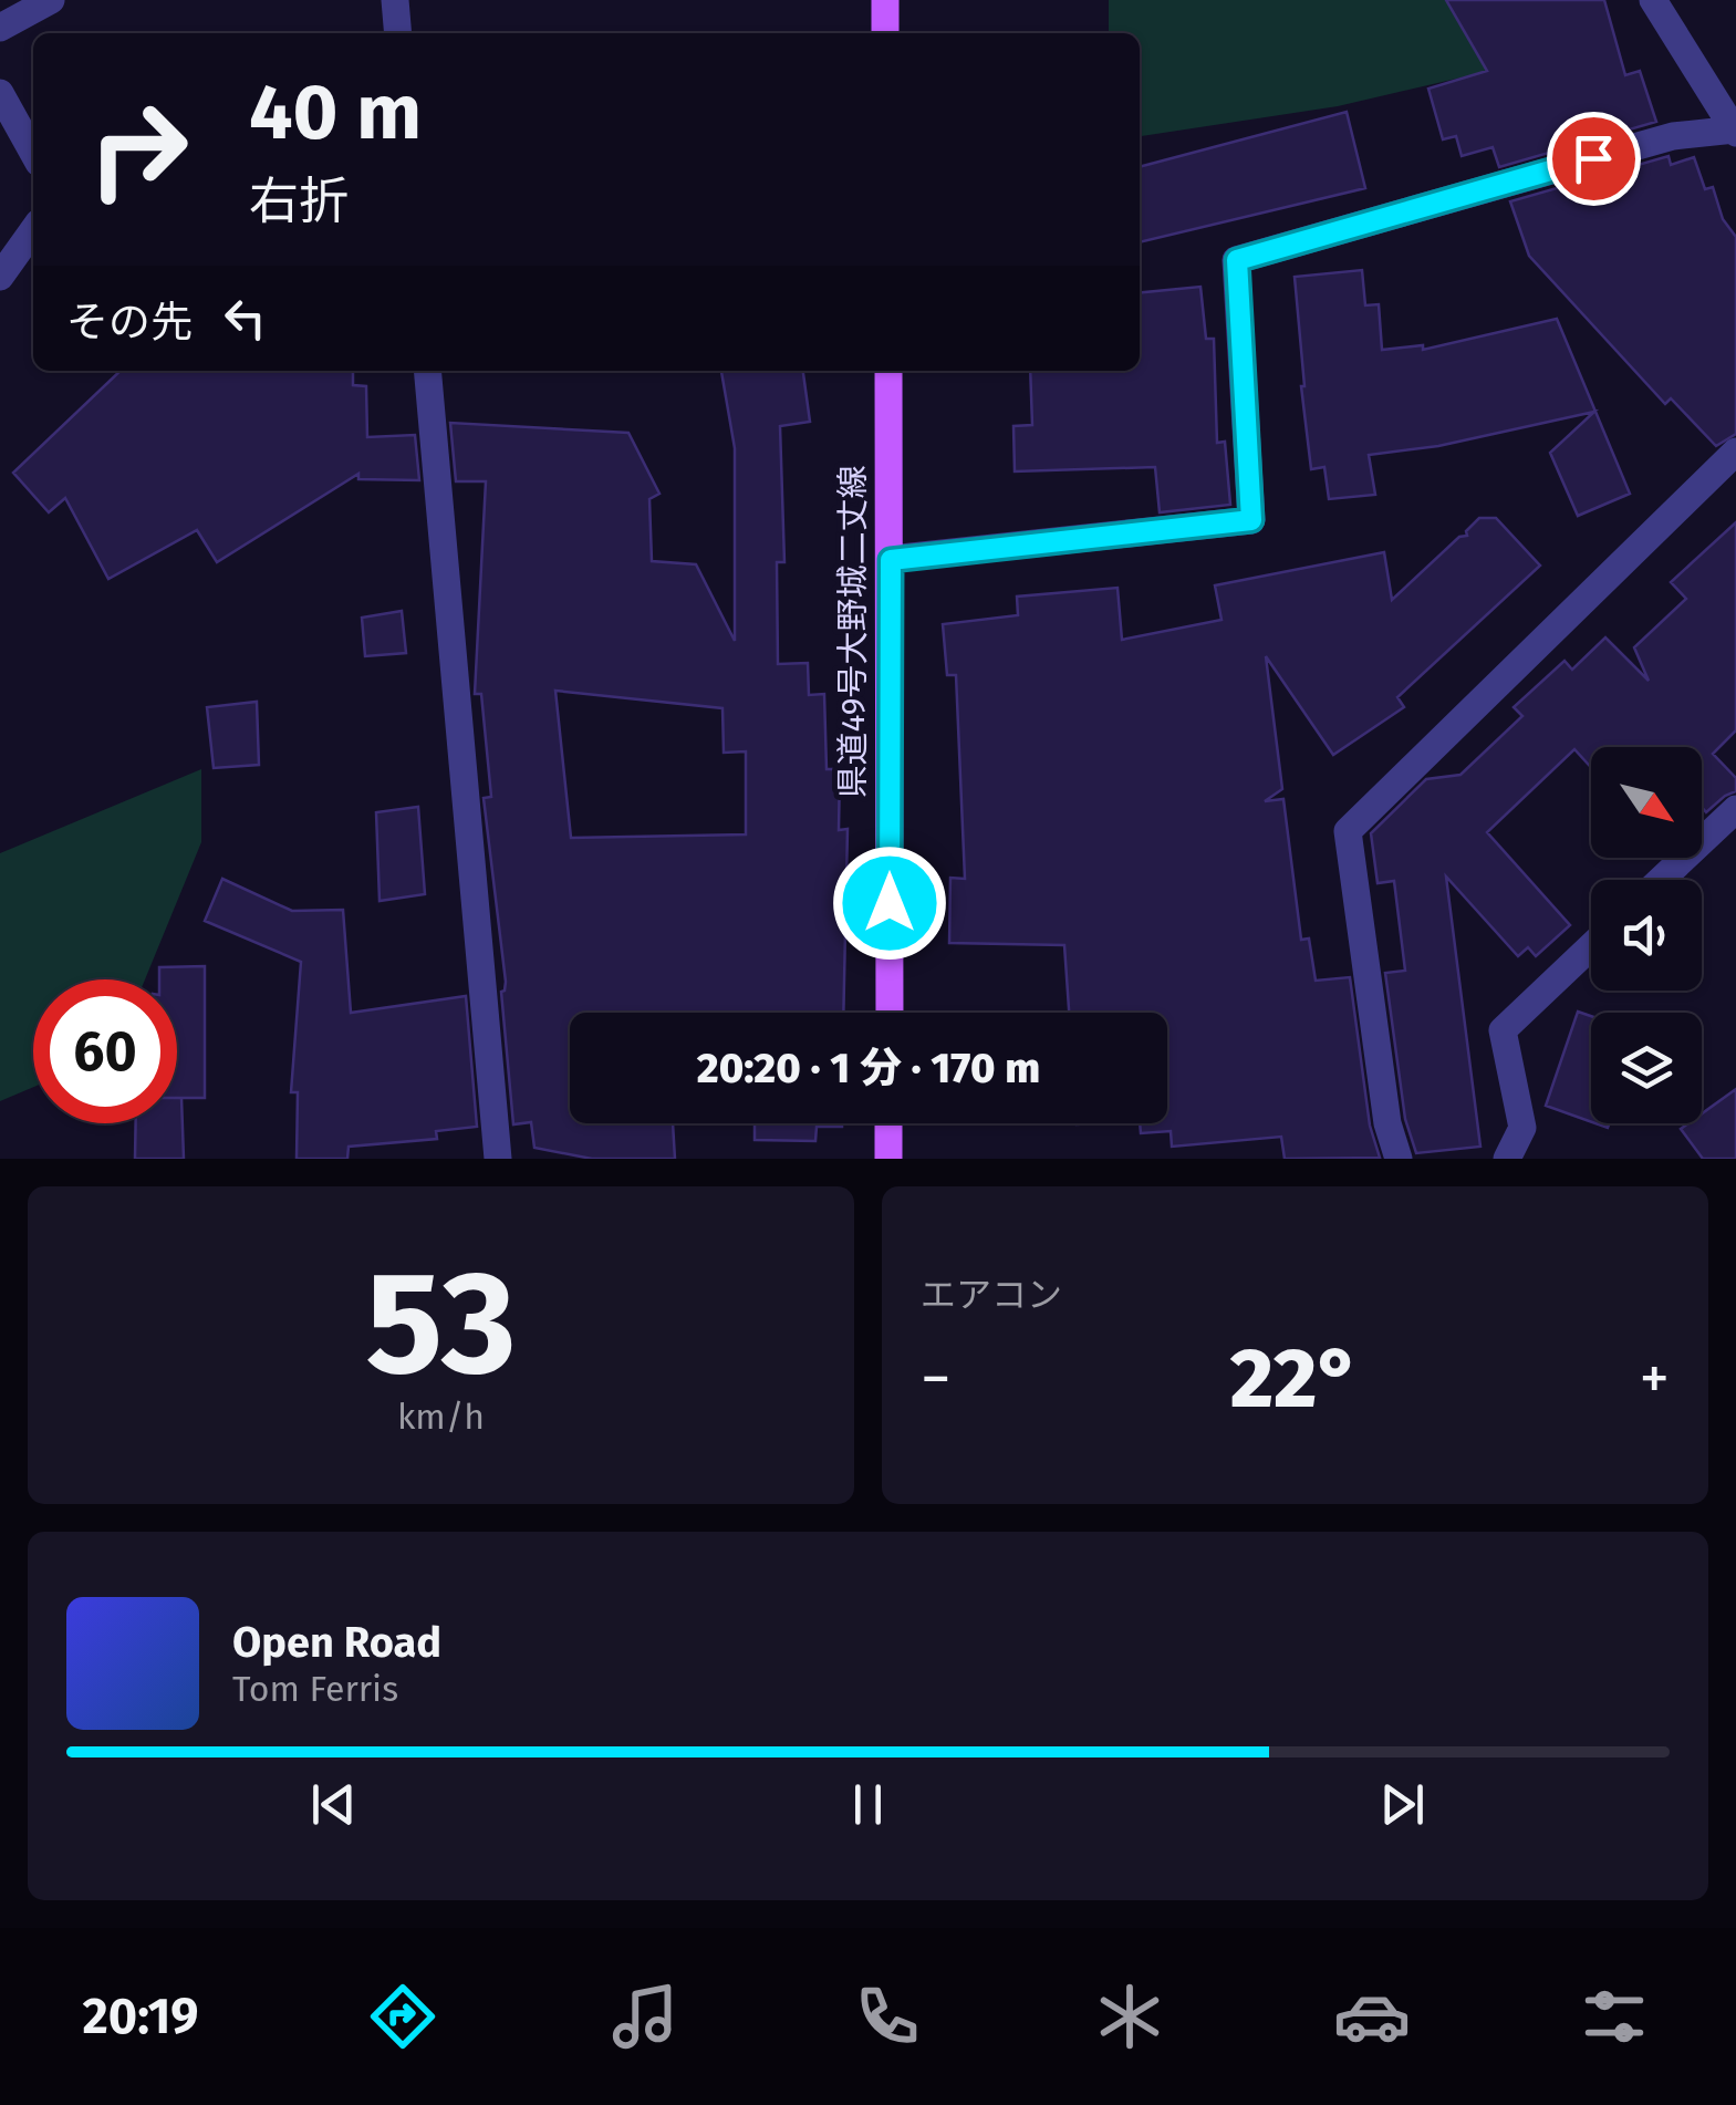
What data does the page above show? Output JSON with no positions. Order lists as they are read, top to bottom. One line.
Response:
{"streets":{"main road":["県道49号大野城二丈線"]},"north":"bottom right","page":{"turn":["40 m","右折"],"then":"その先","limit":"60","trip":"20:20 · 1 分 · 170 m","tile":[["53","km/h"],"エアコン"],"heat":["−","22°","+"],"song":["Open Road","Tom Ferris"],"tabs":"20:19"}}
